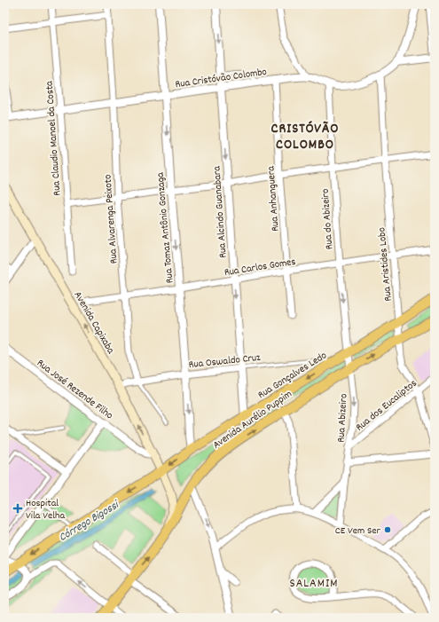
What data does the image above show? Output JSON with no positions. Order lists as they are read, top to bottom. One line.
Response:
{"streets":{"main road":["Avenida Capixaba","Rua Gonçalves Ledo","Avenida Aurélio Puppim"],"street":["Rua Cristóvão Colombo","Rua Claudio Manoel da Costa","Rua Anhanguera","Rua Alcindo Guanabara","Rua Alvarenga Peixoto","Rua do Abizeiro","Rua Tomaz Antônio Gonzaga","Rua Aristides Lobo","Rua Carlos Gomes","Rua Oswaldo Cruz","Rua José Rezende Filho","Rua dos Eucaliptos","Rua Abizeiro"]},"crossings":[["Rua Cristóvão Colombo","Rua Claudio Manoel da Costa"],["Rua Cristóvão Colombo","Rua Anhanguera"],["Rua Cristóvão Colombo","Rua Alcindo Guanabara"],["Rua Cristóvão Colombo","Rua Alvarenga Peixoto"],["Rua Cristóvão Colombo","Rua do Abizeiro"],["Rua Cristóvão Colombo","Rua Tomaz Antônio Gonzaga"],["Rua Cristóvão Colombo","Rua Aristides Lobo"],["Rua Anhanguera","Rua Carlos Gomes"],["Rua Alcindo Guanabara","Rua Carlos Gomes"],["Rua Alcindo Guanabara","Rua Oswaldo Cruz"],["Rua Alcindo Guanabara","Rua Gonçalves Ledo"],["Rua Alvarenga Peixoto","Rua Carlos Gomes"],["Rua Alvarenga Peixoto","Rua Oswaldo Cruz"],["Rua do Abizeiro","Rua Carlos Gomes"],["Rua do Abizeiro","Rua Gonçalves Ledo"],["Rua do Abizeiro","Rua Abizeiro"],["Rua Tomaz Antônio Gonzaga","Rua Carlos Gomes"],["Rua Tomaz Antônio Gonzaga","Rua Oswaldo Cruz"],["Rua Tomaz Antônio Gonzaga","Rua Gonçalves Ledo"],["Rua Aristides Lobo","Rua Carlos Gomes"],["Rua Aristides Lobo","Rua Gonçalves Ledo"],["Rua Aristides Lobo","Rua dos Eucaliptos"],["Rua Aristides Lobo","Avenida Aurélio Puppim"],["Avenida Capixaba","Rua Oswaldo Cruz"],["Avenida Capixaba","Rua Gonçalves Ledo"],["Avenida Capixaba","Rua José Rezende Filho"],["Avenida Capixaba","Avenida Aurélio Puppim"],["Rua Oswaldo Cruz","Rua Gonçalves Ledo"],["Rua Gonçalves Ledo","Rua Abizeiro"],["Rua dos Eucaliptos","Rua Abizeiro"],["Rua Abizeiro","Avenida Aurélio Puppim"]],"one_way":["Rua Alcindo Guanabara","Rua Tomaz Antônio Gonzaga","Avenida Capixaba","Rua Gonçalves Ledo","Rua Abizeiro","Avenida Aurélio Puppim"],"districts":["CRISTÓVÃO COLOMBO","SALAMIM"],"water":["Córrego Bigossi"],"places":{"health":["Hospital Vila Velha"],"other":["CE Vem Ser"]}}
